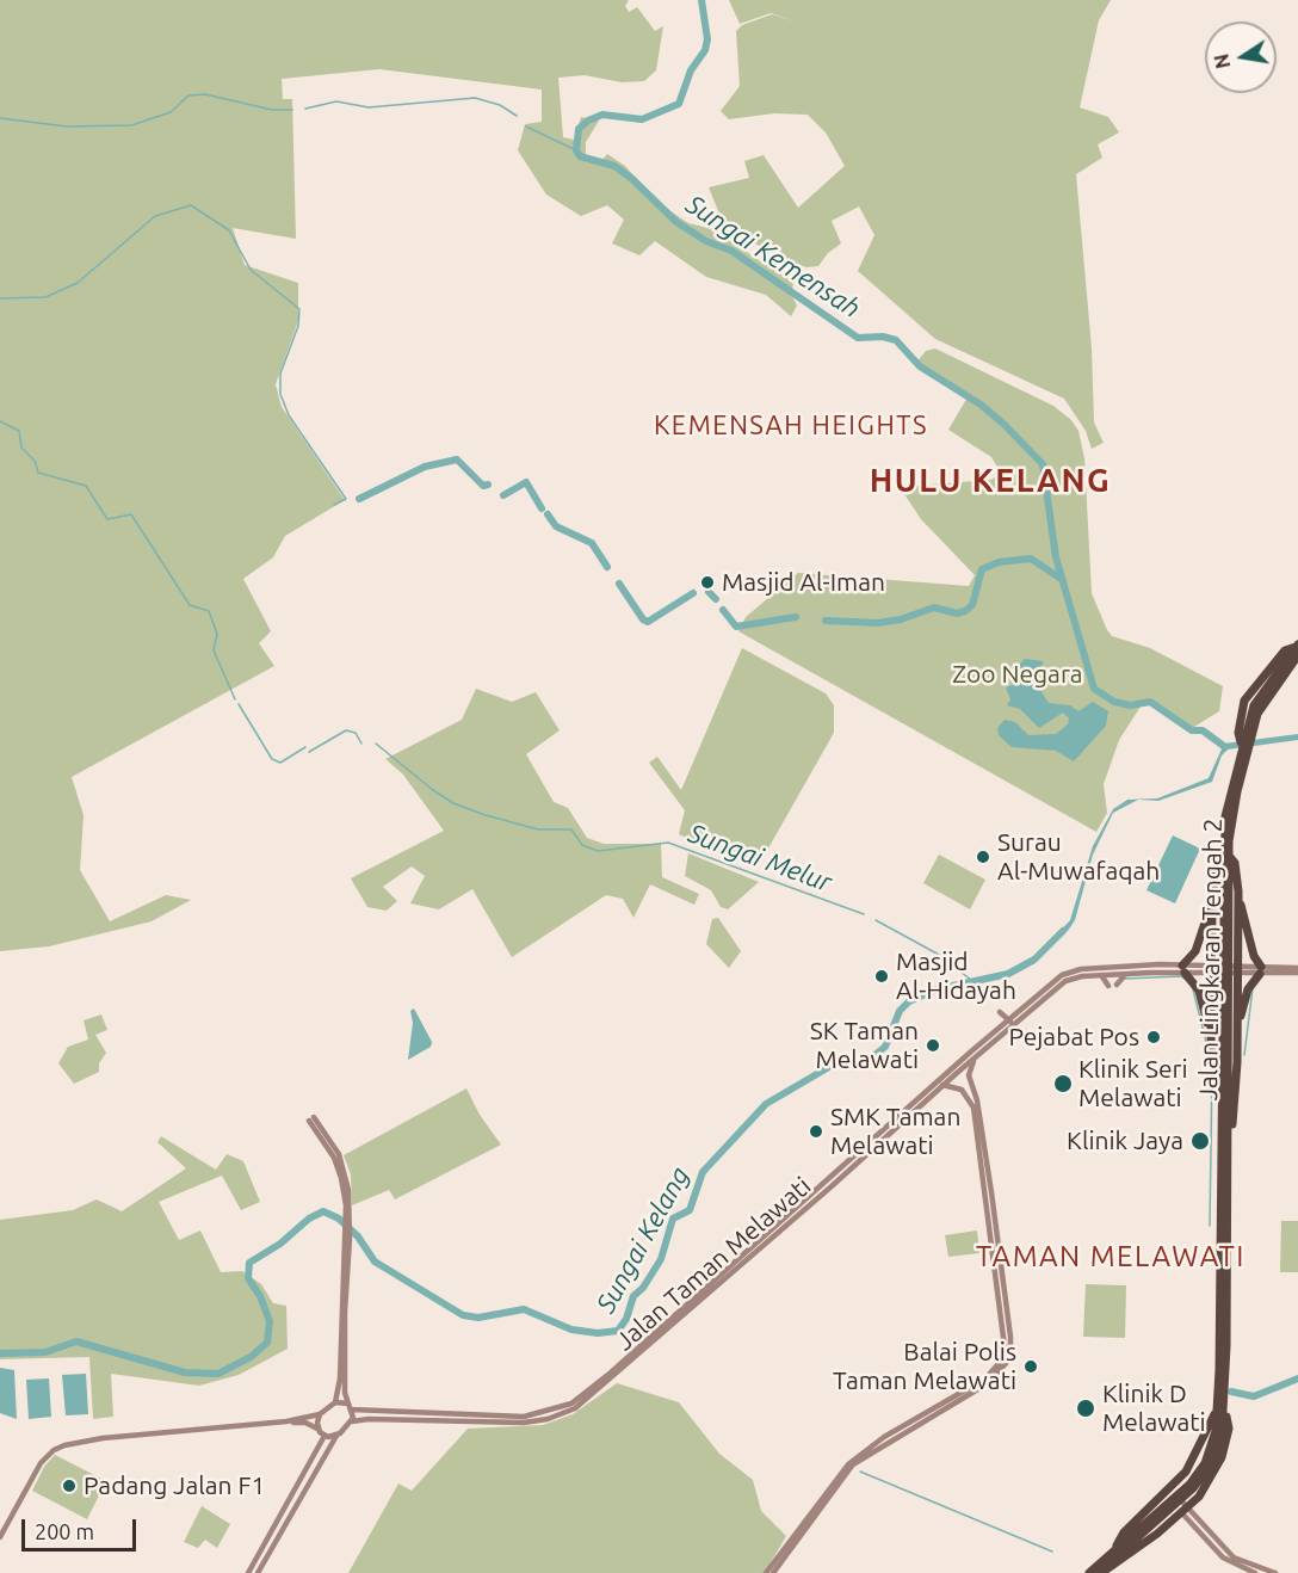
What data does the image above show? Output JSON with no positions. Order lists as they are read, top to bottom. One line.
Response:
{"streets":{"highway":["Jalan Lingkaran Tengah 2"],"main road":["Jalan Taman Melawati"]},"districts":["KEMENSAH HEIGHTS","HULU KELANG","TAMAN MELAWATI"],"water":["Sungai Kemensah","Sungai Melur","Sungai Kelang"],"parks":["Zoo Negara"],"places":["Masjid Al-Iman","Surau Al-Muwafaqah","Masjid Al-Hidayah","Pejabat Pos","SK Taman Melawati","Klinik Seri Melawati","SMK Taman Melawati","Klinik Jaya","Balai Polis Taman Melawati","Klinik D Melawati","Padang Jalan F1"],"scale_bar":"200 m","north":"left"}
